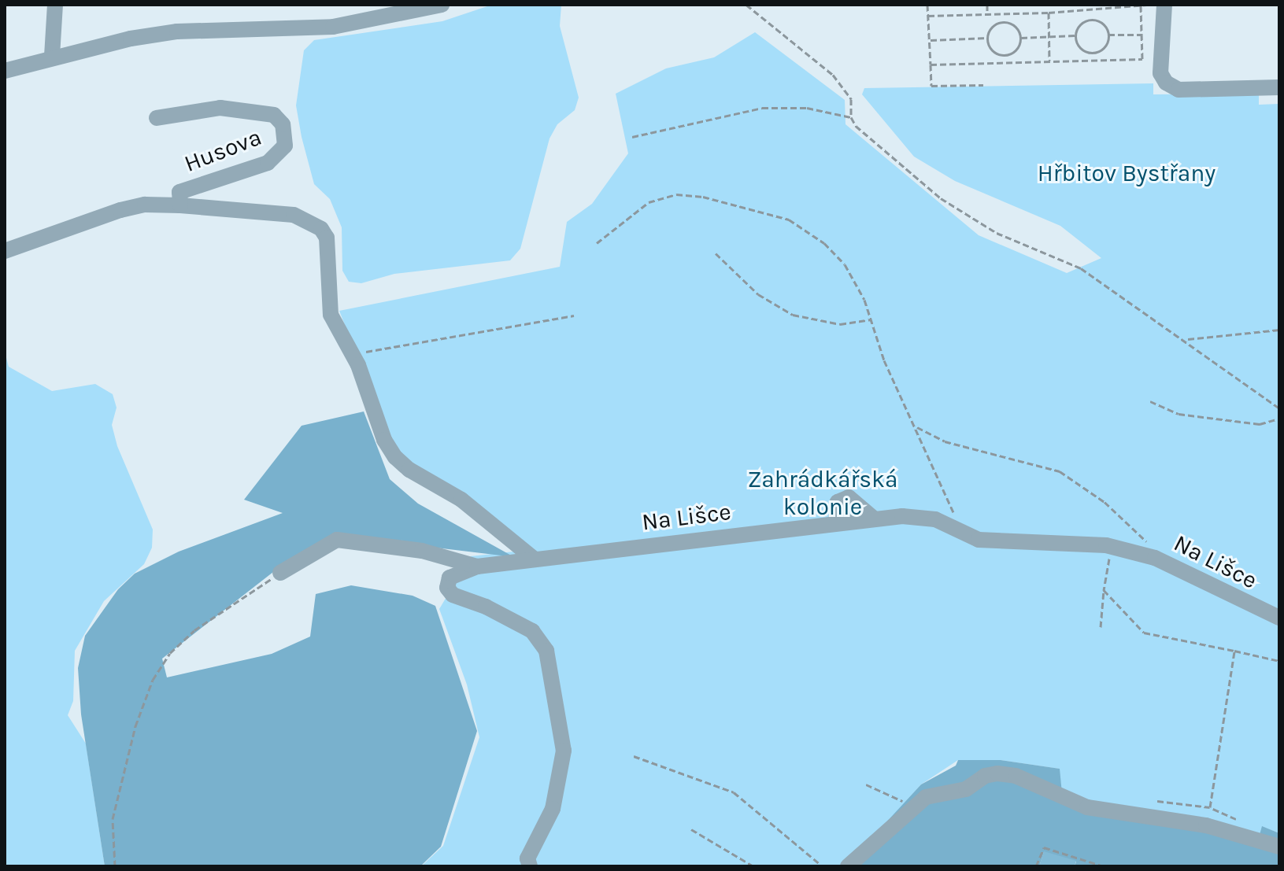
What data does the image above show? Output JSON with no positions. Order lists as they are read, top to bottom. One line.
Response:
{"streets":{"street":["Husova","Na Lišce"]},"parks":["Hřbitov Bystřany","Zahrádkářská kolonie"]}
